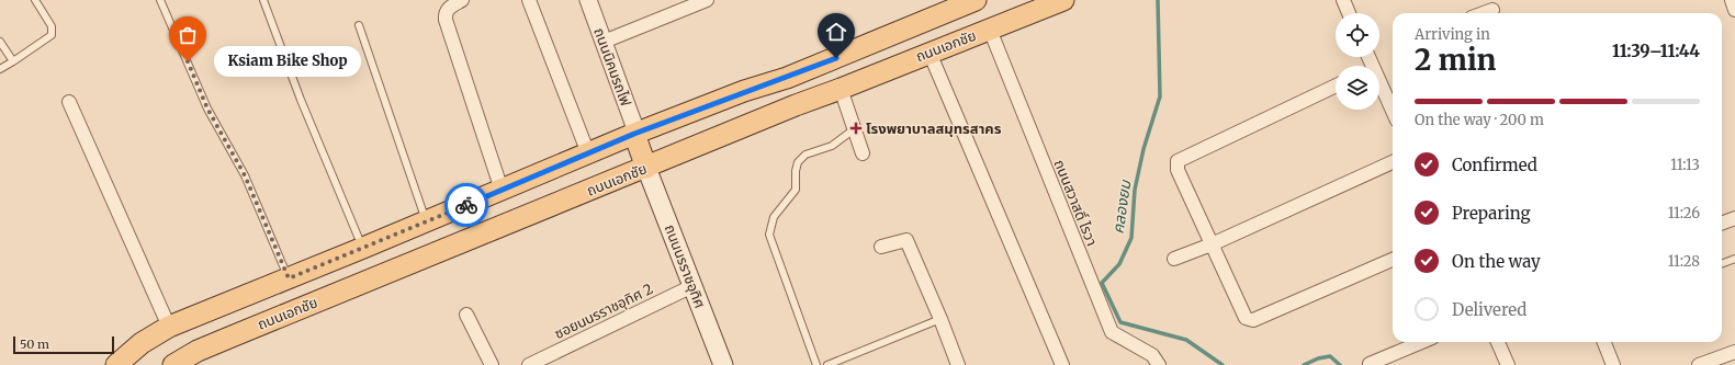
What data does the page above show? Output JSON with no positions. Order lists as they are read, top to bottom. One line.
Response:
{"streets":{"main road":["ถนนเอกชัย","ถนนนรราชอุทิศ"],"street":["ถนนนิคมรถไฟ","ถนนสวาสดิ์ ไรวา","ซอยนนรราชอุทิศ 2"]},"crossings":[["ถนนเอกชัย","ถนนนิคมรถไฟ"],["ถนนเอกชัย","ถนนสวาสดิ์ ไรวา"],["ถนนเอกชัย","ถนนนรราชอุทิศ"],["ถนนนรราชอุทิศ","ซอยนนรราชอุทิศ 2"]],"water":["คลองยม"],"places":{"other":["Ksiam Bike Shop"],"health":["โรงพยาบาลสมุทรสาคร"]},"scale_bar":"50 m","page":{"heading":["2 min","Arriving in","11:39–11:44"],"bubble":"Ksiam Bike Shop","bar":"On the way · 200 m","list":[["Confirmed","11:13"],["Preparing","11:26"],["On the way","11:28"],"Delivered"],"scale":"50 m"}}
